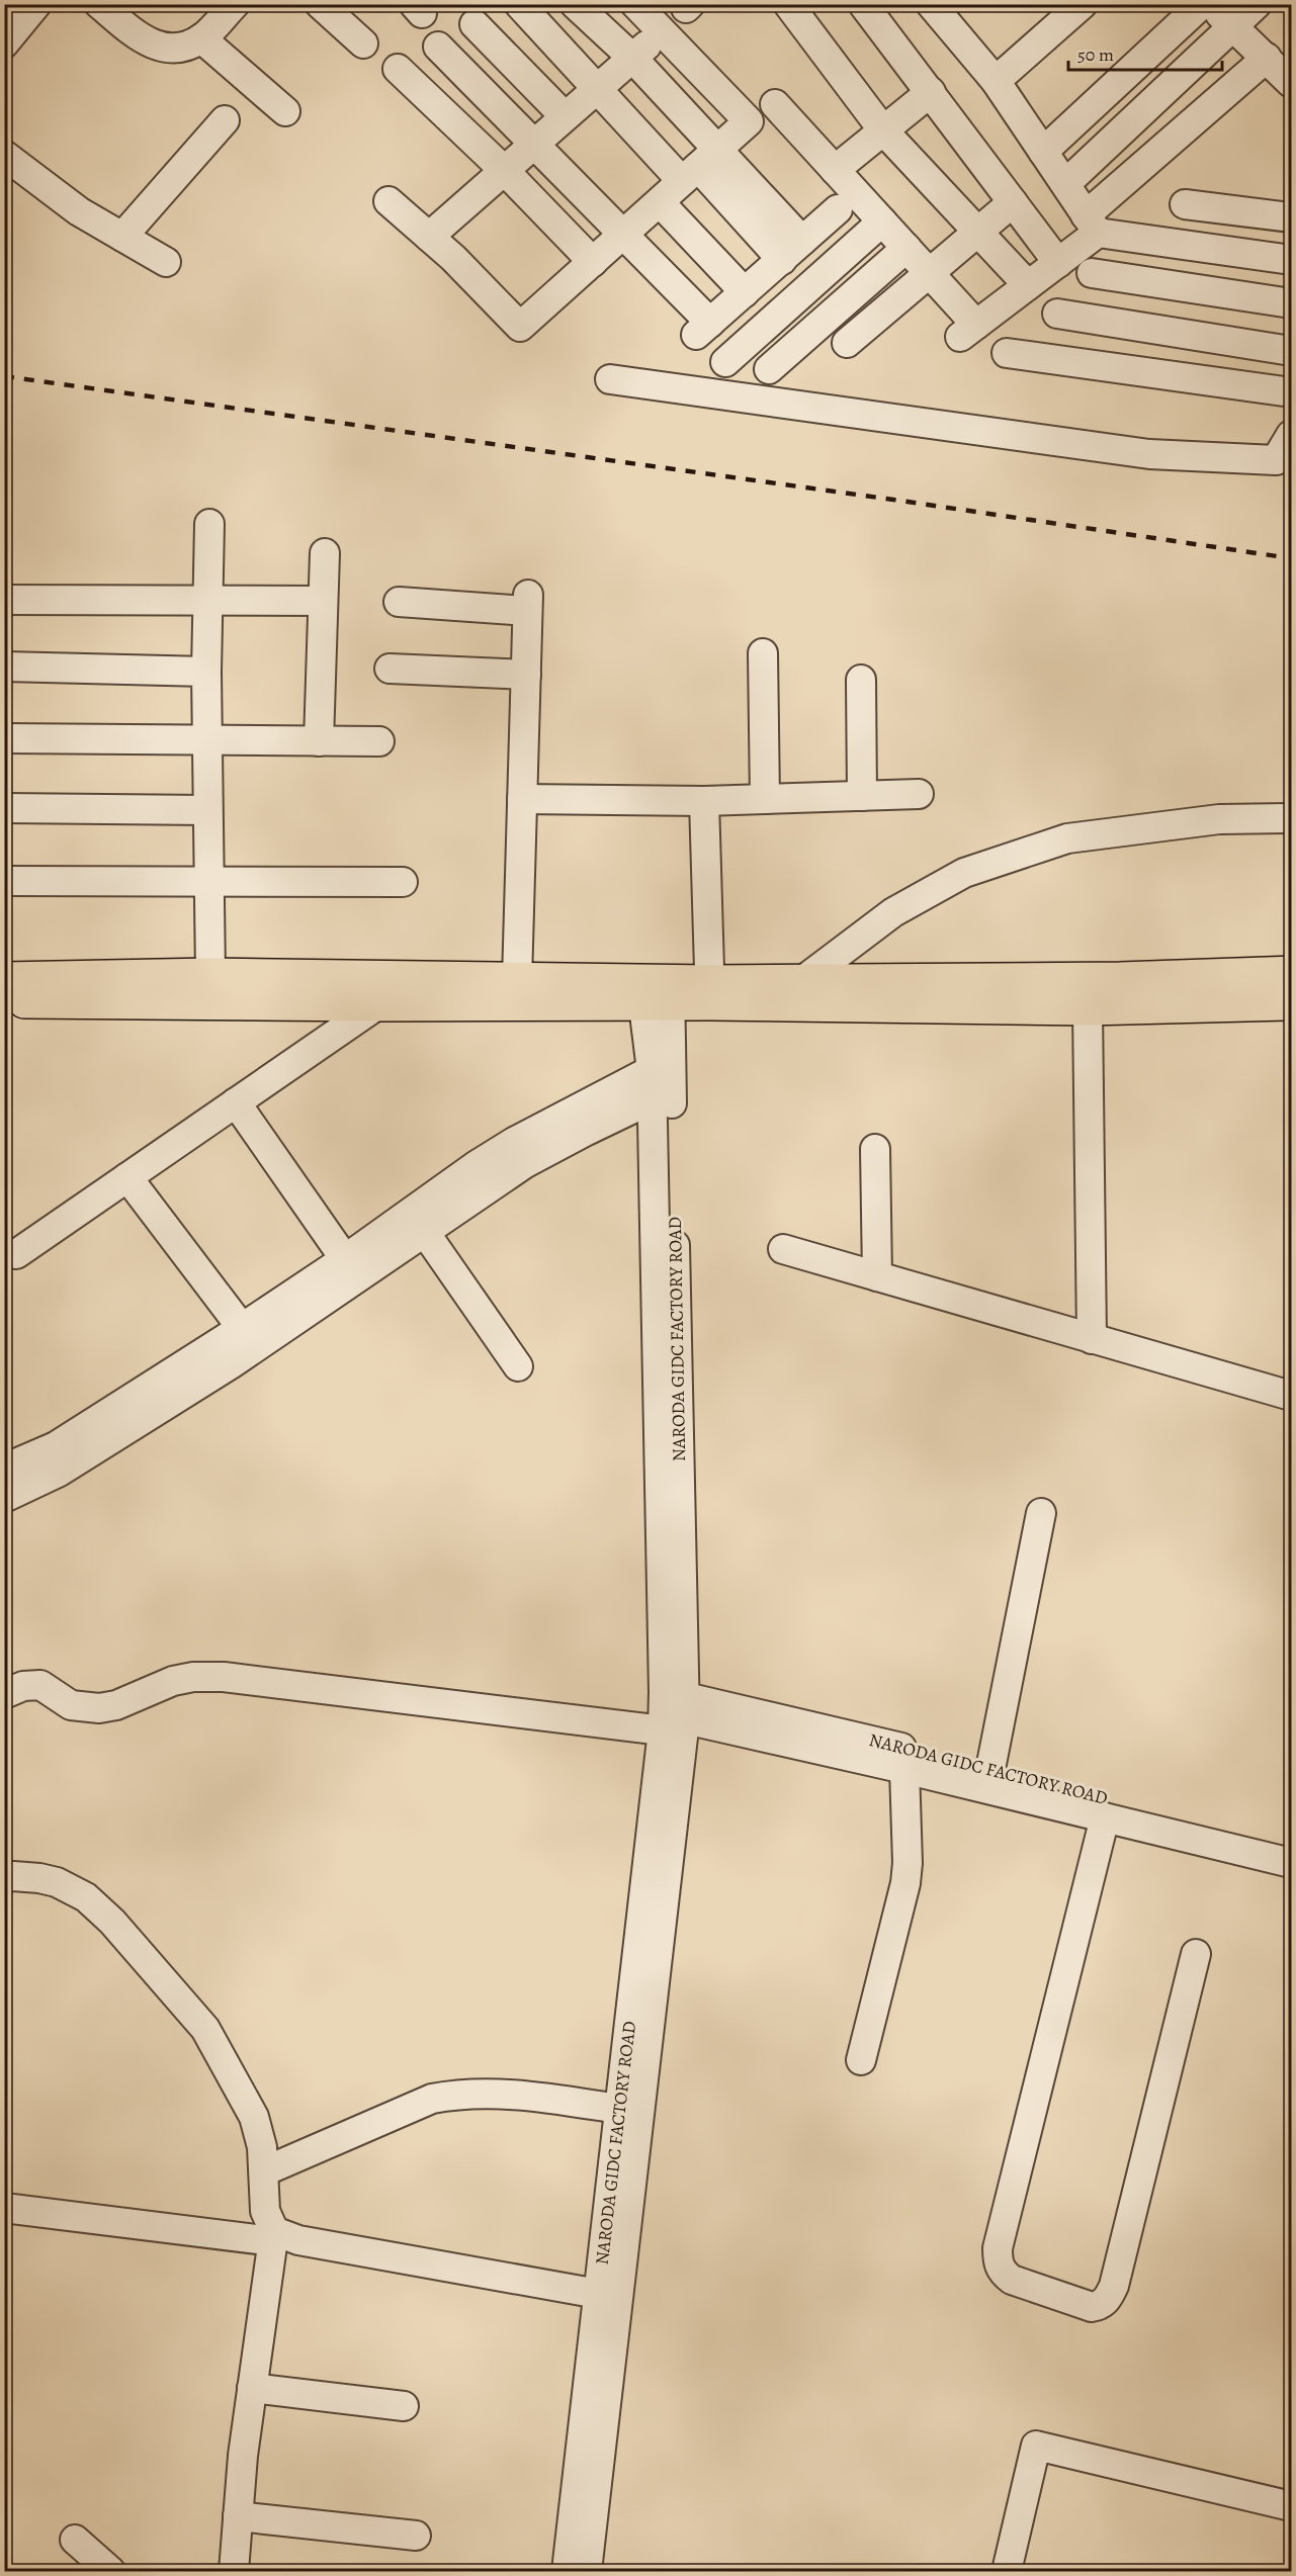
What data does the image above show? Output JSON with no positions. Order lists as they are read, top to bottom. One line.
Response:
{"streets":{"street":["NARODA GIDC FACTORY ROAD"]},"scale_bar":"50 m"}
